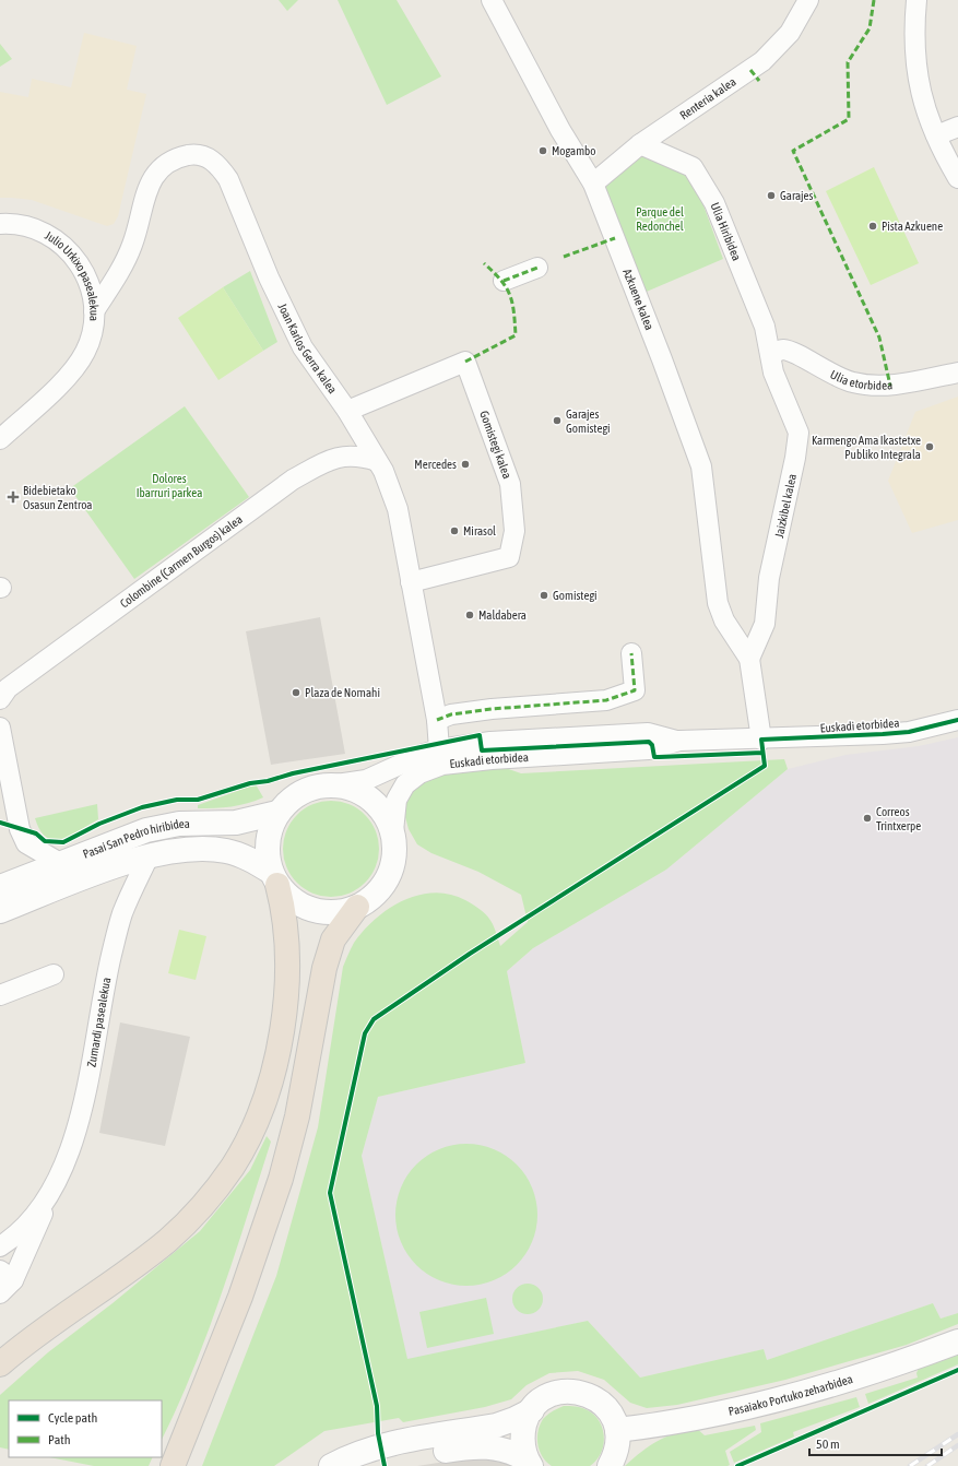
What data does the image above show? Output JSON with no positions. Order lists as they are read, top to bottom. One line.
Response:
{"streets":{"main road":["Pasai San Pedro hiribidea","Pasaiako Portuko zeharbidea"],"street":["Renteria kalea","Ulia Hiribidea","Julio Urkixo pasealekua","Azkuene kalea","Joan Karlos Gerra kalea","Ulia etorbidea","Gomistegi kalea","Jaizkibel kalea","Colombine (Carmen Burgos) kalea","Euskadi etorbidea","Zumardi pasealekua"]},"crossings":[["Renteria kalea","Ulia Hiribidea"],["Renteria kalea","Azkuene kalea"],["Ulia Hiribidea","Ulia etorbidea"],["Ulia Hiribidea","Jaizkibel kalea"],["Julio Urkixo pasealekua","Joan Karlos Gerra kalea"],["Azkuene kalea","Jaizkibel kalea"],["Joan Karlos Gerra kalea","Gomistegi kalea"],["Joan Karlos Gerra kalea","Colombine (Carmen Burgos) kalea"],["Joan Karlos Gerra kalea","Euskadi etorbidea"],["Ulia etorbidea","Jaizkibel kalea"],["Euskadi etorbidea","Pasai San Pedro hiribidea"],["Pasai San Pedro hiribidea","Zumardi pasealekua"]],"parks":["Parque del Redonchel","Dolores Ibarruri parkea"],"places":{"other":["Mogambo","Garajes","Pista Azkuene","Garajes Gomistegi","Karmengo Ama Ikastetxe Publiko Integrala","Mercedes","Mirasol","Gomistegi","Maldabera","Plaza de Nornahi","Correos Trintxerpe"],"health":["Bidebietako Osasun Zentroa"]},"legend":["Cycle path","Path"],"scale_bar":"50 m"}
